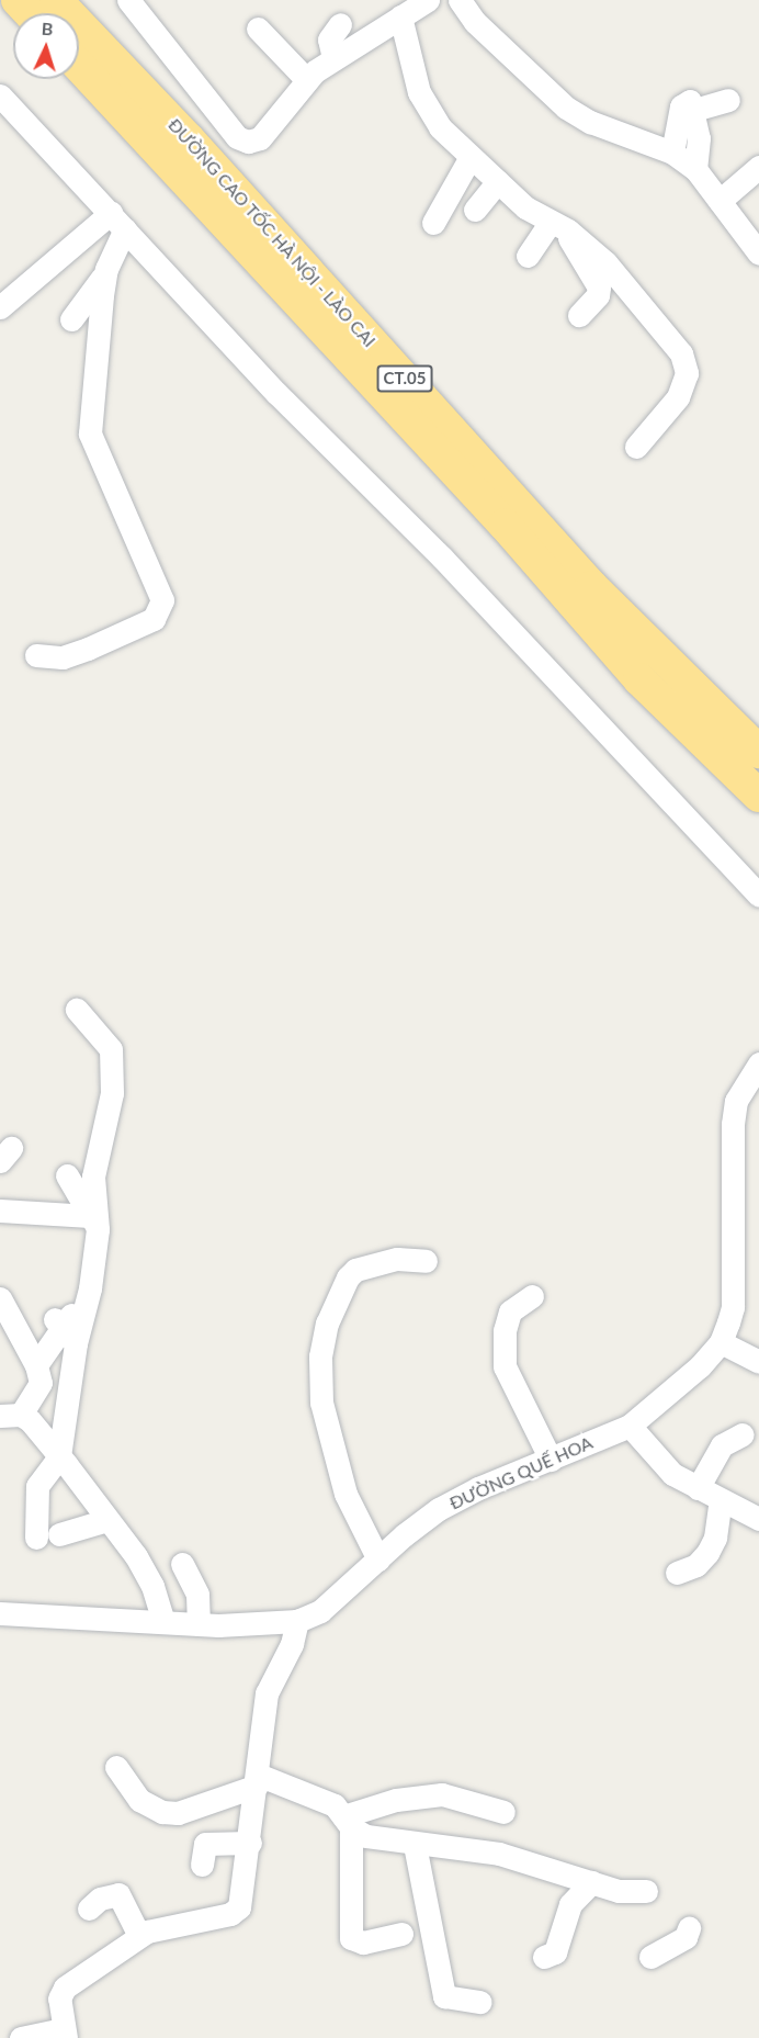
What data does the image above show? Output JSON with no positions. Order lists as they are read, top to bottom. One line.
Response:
{"streets":{"highway":["ĐƯỜNG CAO TỐC HÀ NỘI - LÀO CAI","CT.05"],"street":["ĐƯỜNG QUẾ HOA"]},"north":"top"}
